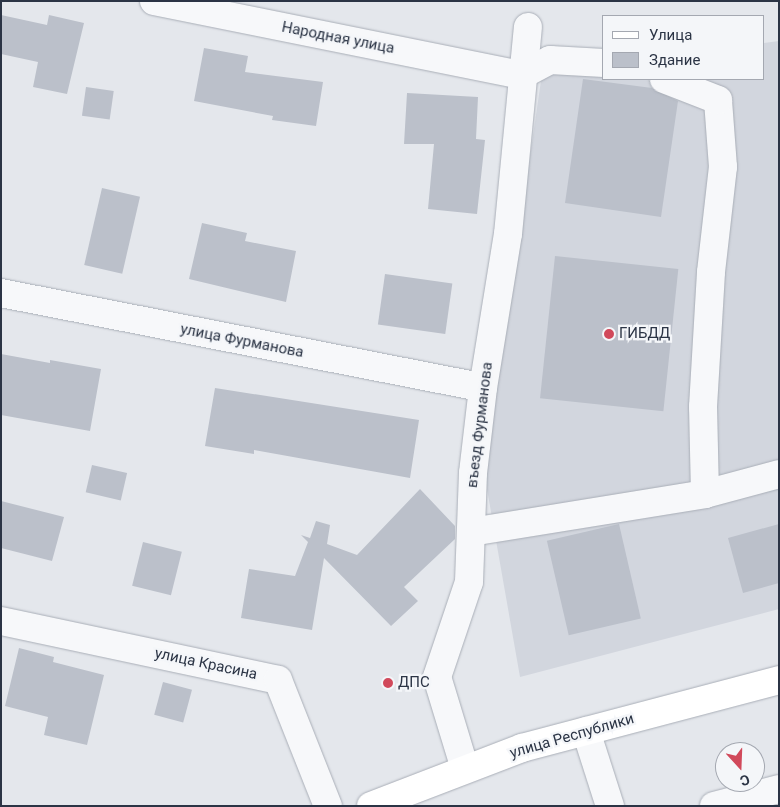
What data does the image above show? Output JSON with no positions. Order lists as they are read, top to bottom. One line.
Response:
{"streets":{"main road":["улица Республики"],"street":["Народная улица","улица Фурманова","въезд Фурманова","улица Красина"]},"crossings":[["Народная улица","въезд Фурманова"],["улица Фурманова","въезд Фурманова"],["въезд Фурманова","улица Республики"]],"places":["ГИБДД","ДПС"],"legend":["Улица","Здание"],"north":"bottom"}
